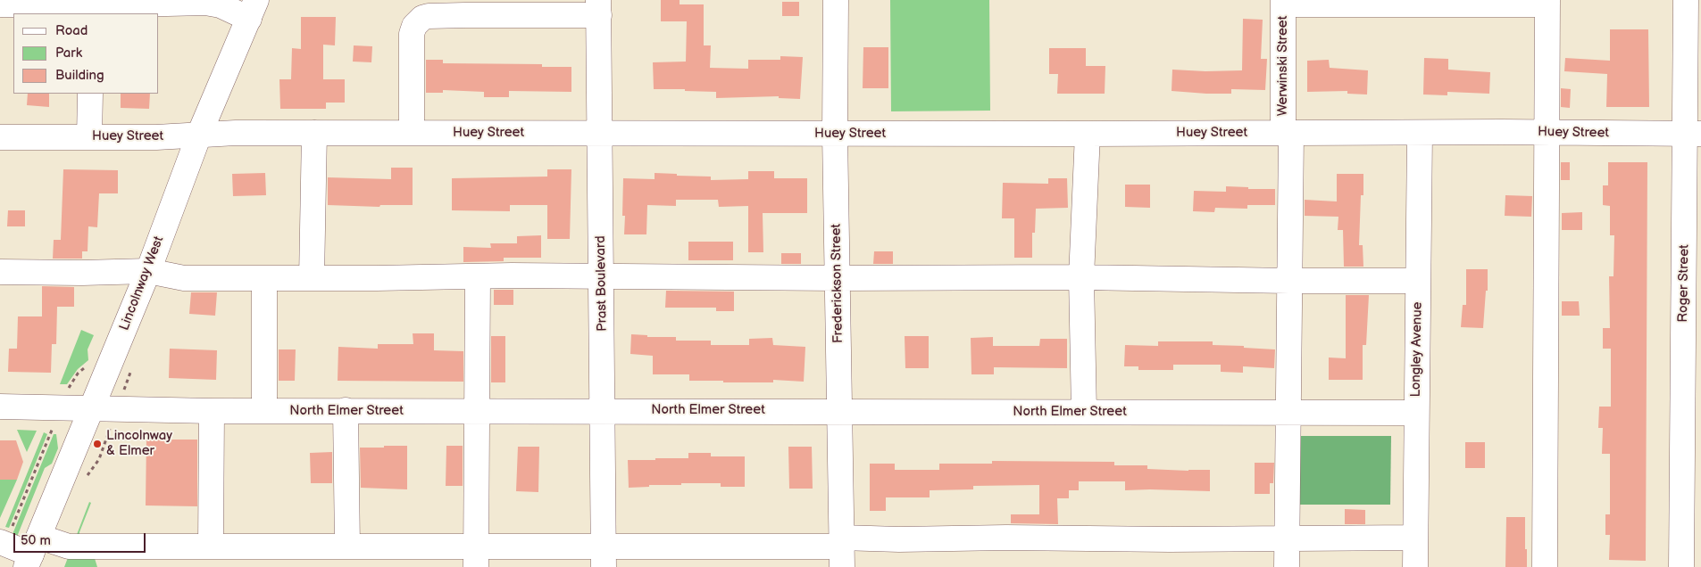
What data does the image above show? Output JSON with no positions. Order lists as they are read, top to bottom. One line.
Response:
{"streets":{"street":["Werwinski Street","Huey Street","Lincolnway West","Prast Boulevard","Frederickson Street","Roger Street","Longley Avenue","North Elmer Street"]},"crossings":[["Werwinski Street","Huey Street"],["Werwinski Street","North Elmer Street"],["Huey Street","Lincolnway West"],["Huey Street","Prast Boulevard"],["Huey Street","Frederickson Street"],["Huey Street","Roger Street"],["Huey Street","Longley Avenue"],["Lincolnway West","North Elmer Street"],["Prast Boulevard","North Elmer Street"],["Frederickson Street","North Elmer Street"],["Longley Avenue","North Elmer Street"]],"places":["Lincolnway & Elmer"],"legend":["Road","Park","Building"],"scale_bar":"50 m"}
